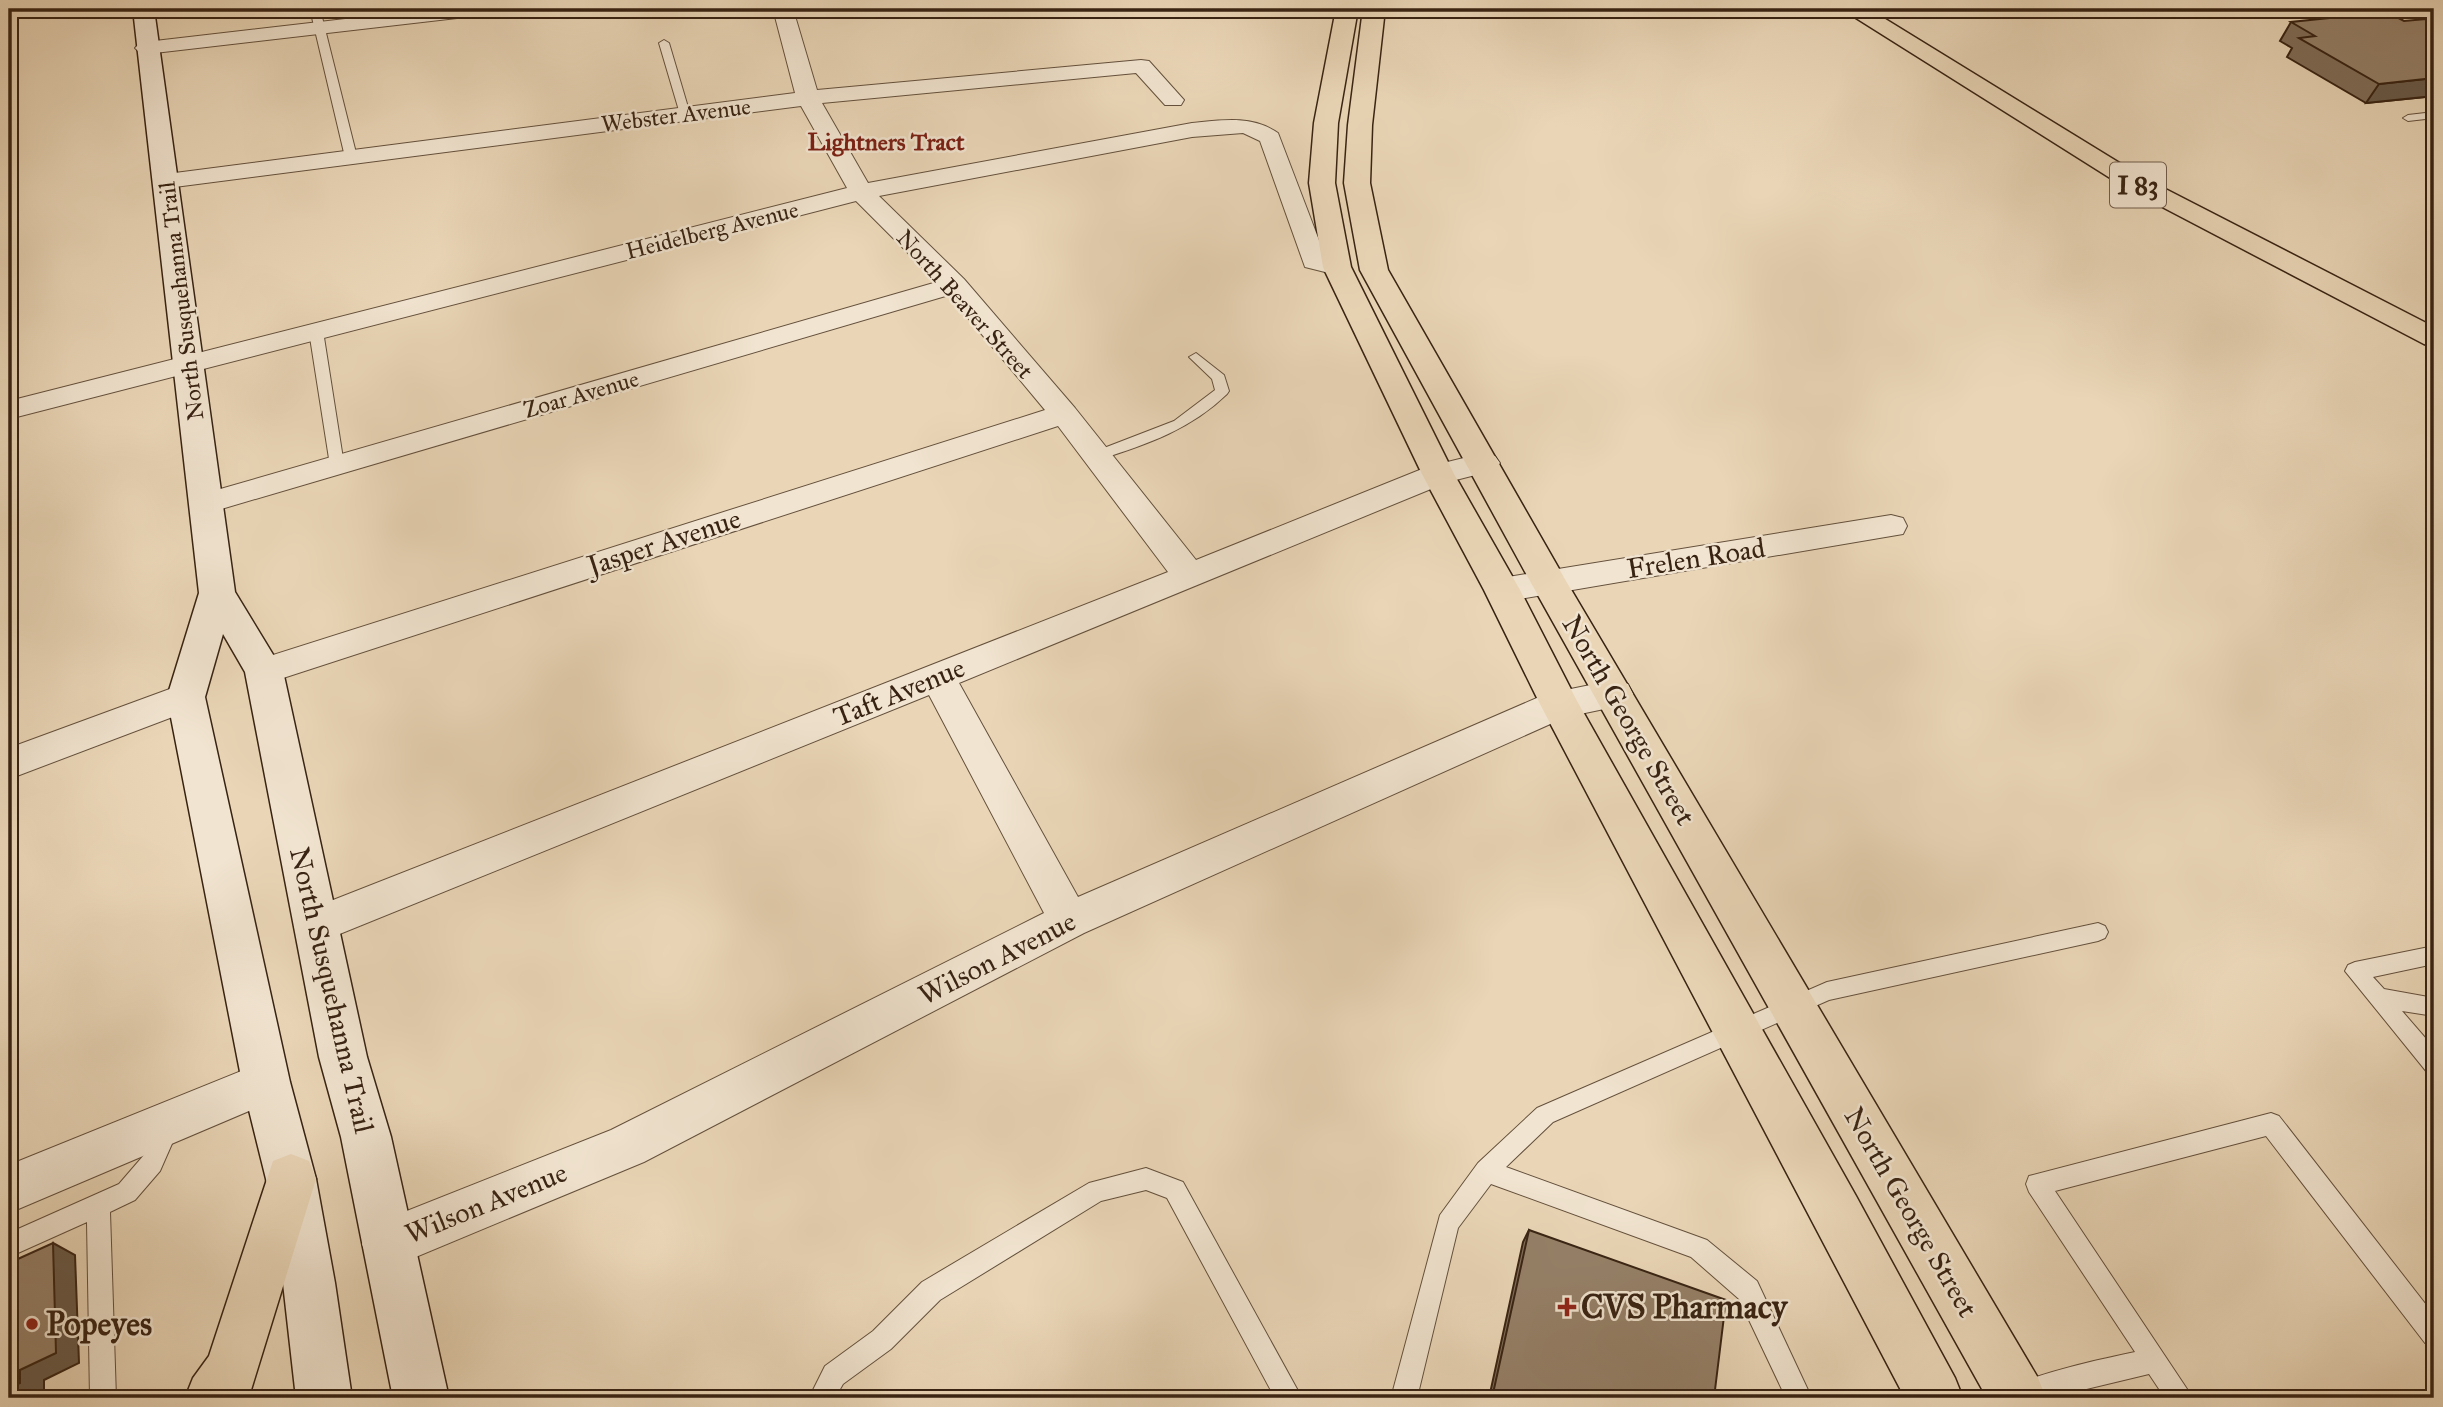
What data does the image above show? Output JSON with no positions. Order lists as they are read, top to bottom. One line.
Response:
{"streets":{"main road":["I 83","North Susquehanna Trail","North George Street"],"street":["Webster Avenue","Heidelberg Avenue","North Beaver Street","Zoar Avenue","Jasper Avenue","Frelen Road","Taft Avenue","Wilson Avenue"]},"crossings":[["Webster Avenue","North Susquehanna Trail"],["Webster Avenue","North Beaver Street"],["Heidelberg Avenue","North Susquehanna Trail"],["Heidelberg Avenue","North Beaver Street"],["Heidelberg Avenue","North George Street"],["North Susquehanna Trail","Zoar Avenue"],["North Susquehanna Trail","Jasper Avenue"],["North Susquehanna Trail","Taft Avenue"],["North Susquehanna Trail","Wilson Avenue"],["North Beaver Street","Zoar Avenue"],["North Beaver Street","Jasper Avenue"],["North Beaver Street","Taft Avenue"],["Frelen Road","North George Street"],["Taft Avenue","North George Street"],["North George Street","Wilson Avenue"]],"districts":["Lightners Tract"],"places":{"health":["CVS Pharmacy"],"other":["Popeyes"]}}
